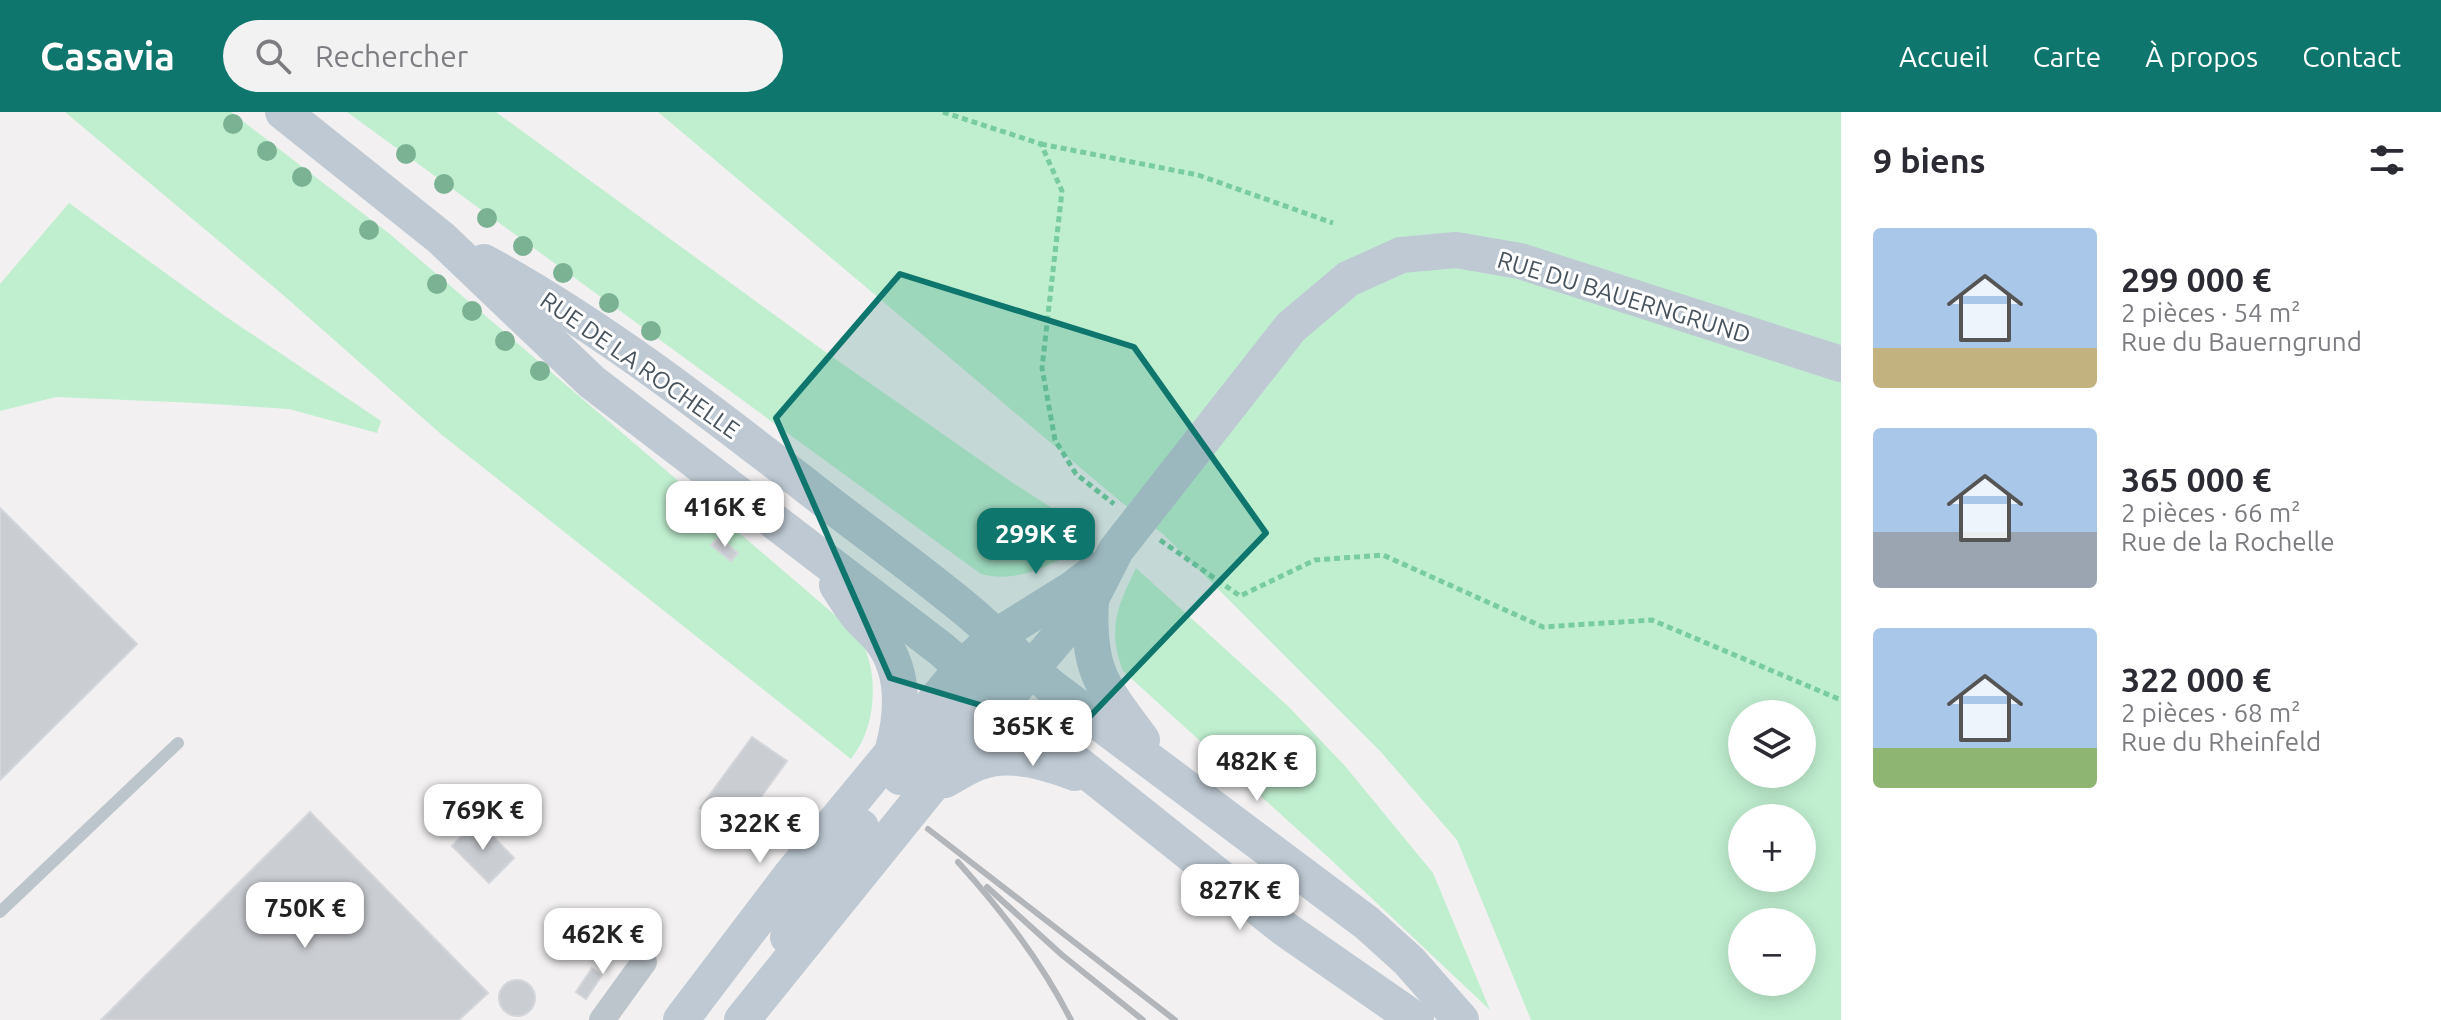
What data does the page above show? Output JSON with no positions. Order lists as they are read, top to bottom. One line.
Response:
{"streets":{"main road":["RUE DU BAUERNGRUND","RUE DE LA ROCHELLE"]},"crossings":[["RUE DU BAUERNGRUND","RUE DE LA ROCHELLE"]],"page":{"header":"Casavia","search":"Rechercher","nav":["Accueil","Carte","À propos","Contact"],"heading":"9 biens","list":[{"name":"299 000 €","note":"2 pièces · 54 m² · Rue du Bauerngrund"},{"name":"365 000 €","note":"2 pièces · 66 m² · Rue de la Rochelle"},{"name":"322 000 €","note":"2 pièces · 68 m² · Rue du Rheinfeld"}],"price":["416K €","299K €","365K €","482K €","769K €","322K €","827K €","750K €","462K €"],"map_buttons":["+","−"]}}
